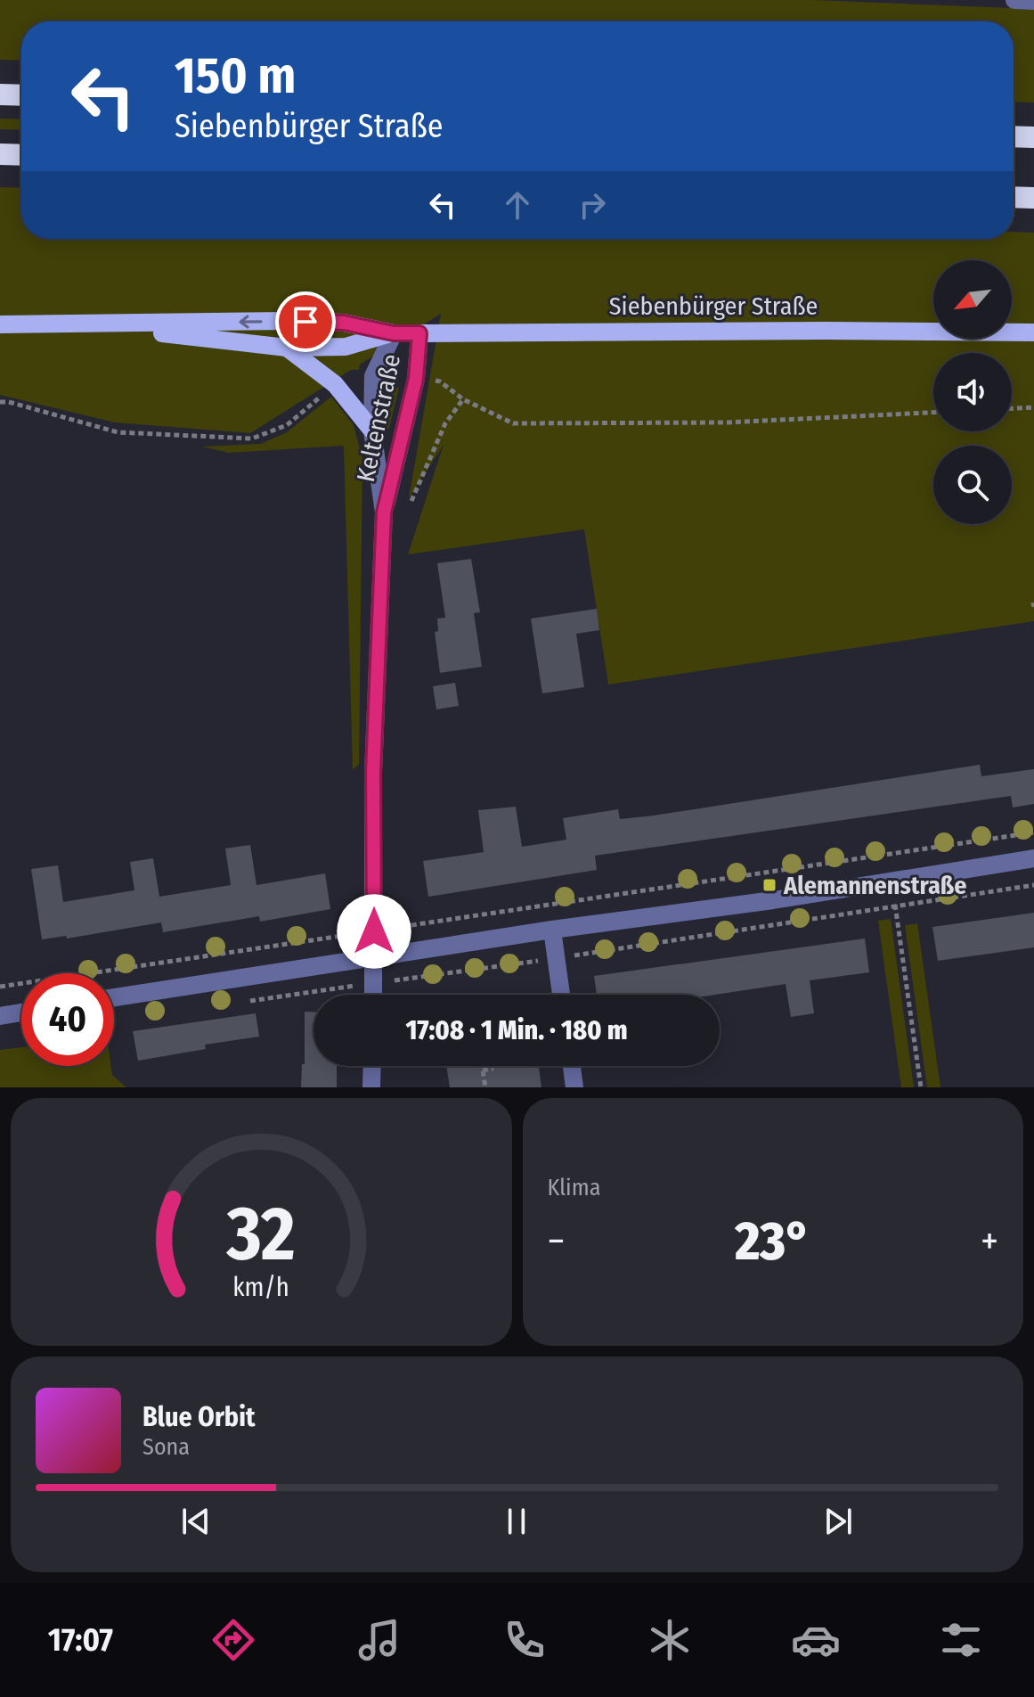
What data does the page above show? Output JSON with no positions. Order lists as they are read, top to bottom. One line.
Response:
{"streets":{"main road":["Siebenbürger Straße"],"street":["Keltenstraße"]},"crossings":[["Siebenbürger Straße","Keltenstraße"]],"places":{"transit":["Alemannenstraße"]},"north":"bottom left","page":{"turn":["150 m","Siebenbürger Straße"],"limit":"40","trip":"17:08 · 1 Min. · 180 m","tile":"Klima","heat":["−","23°","+"],"song":["Blue Orbit","Sona"],"tabs":"17:07","gauge":["32","km/h"]}}
